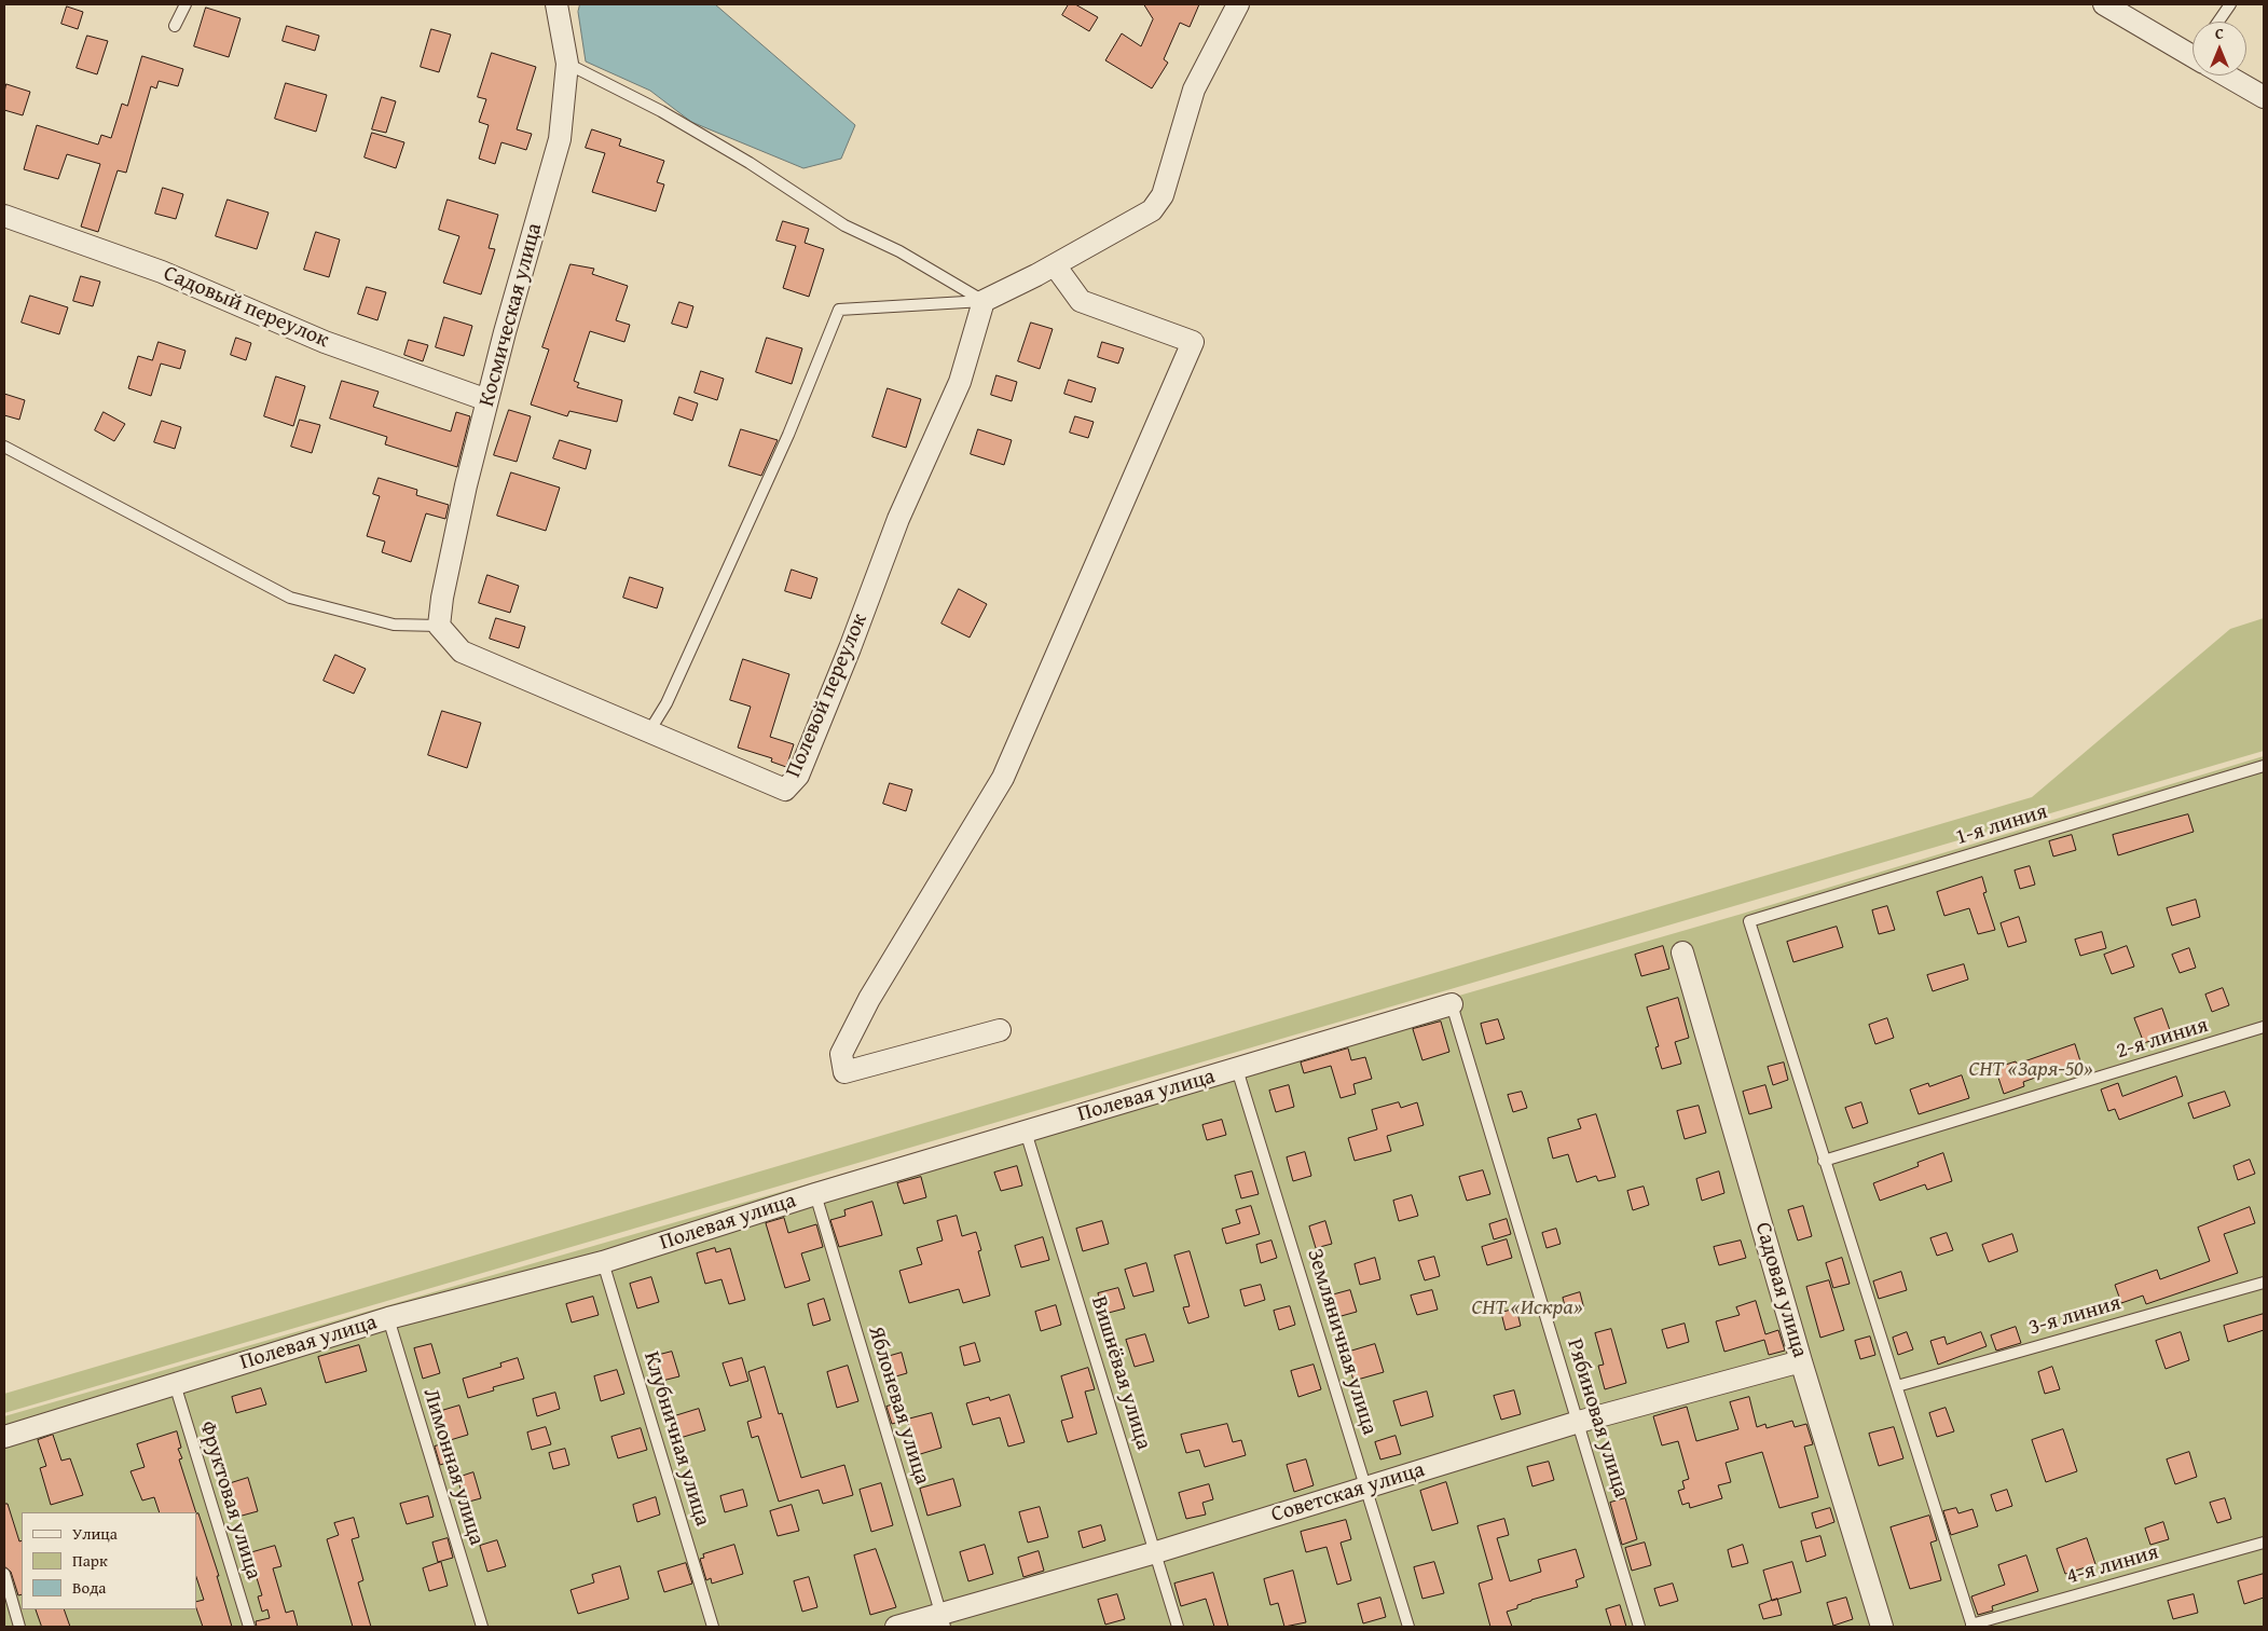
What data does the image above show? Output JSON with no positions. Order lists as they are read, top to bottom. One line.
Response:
{"streets":{"street":["Садовый переулок","Космическая улица","Полевой переулок","Полевая улица","Садовая улица","Советская улица"],"lane":["1-я линия","2-я линия","3-я линия","Земляничная улица","Вишнёвая улица","Яблоневая улица","Рябиновая улица","Клубничная улица","Лимонная улица","Фруктовая улица","4-я линия"]},"crossings":[["Садовый переулок","Космическая улица"],["Космическая улица","Полевой переулок"],["1-я линия","2-я линия"],["Полевая улица","Земляничная улица"],["Полевая улица","Вишнёвая улица"],["Полевая улица","Яблоневая улица"],["Полевая улица","Рябиновая улица"],["Полевая улица","Клубничная улица"],["Полевая улица","Лимонная улица"],["Полевая улица","Фруктовая улица"],["Садовая улица","Советская улица"],["Земляничная улица","Советская улица"],["Вишнёвая улица","Советская улица"],["Яблоневая улица","Советская улица"],["Рябиновая улица","Советская улица"]],"parks":["СНТ «Заря-50»","СНТ «Искра»"],"legend":["Улица","Парк","Вода"],"north":"top"}
